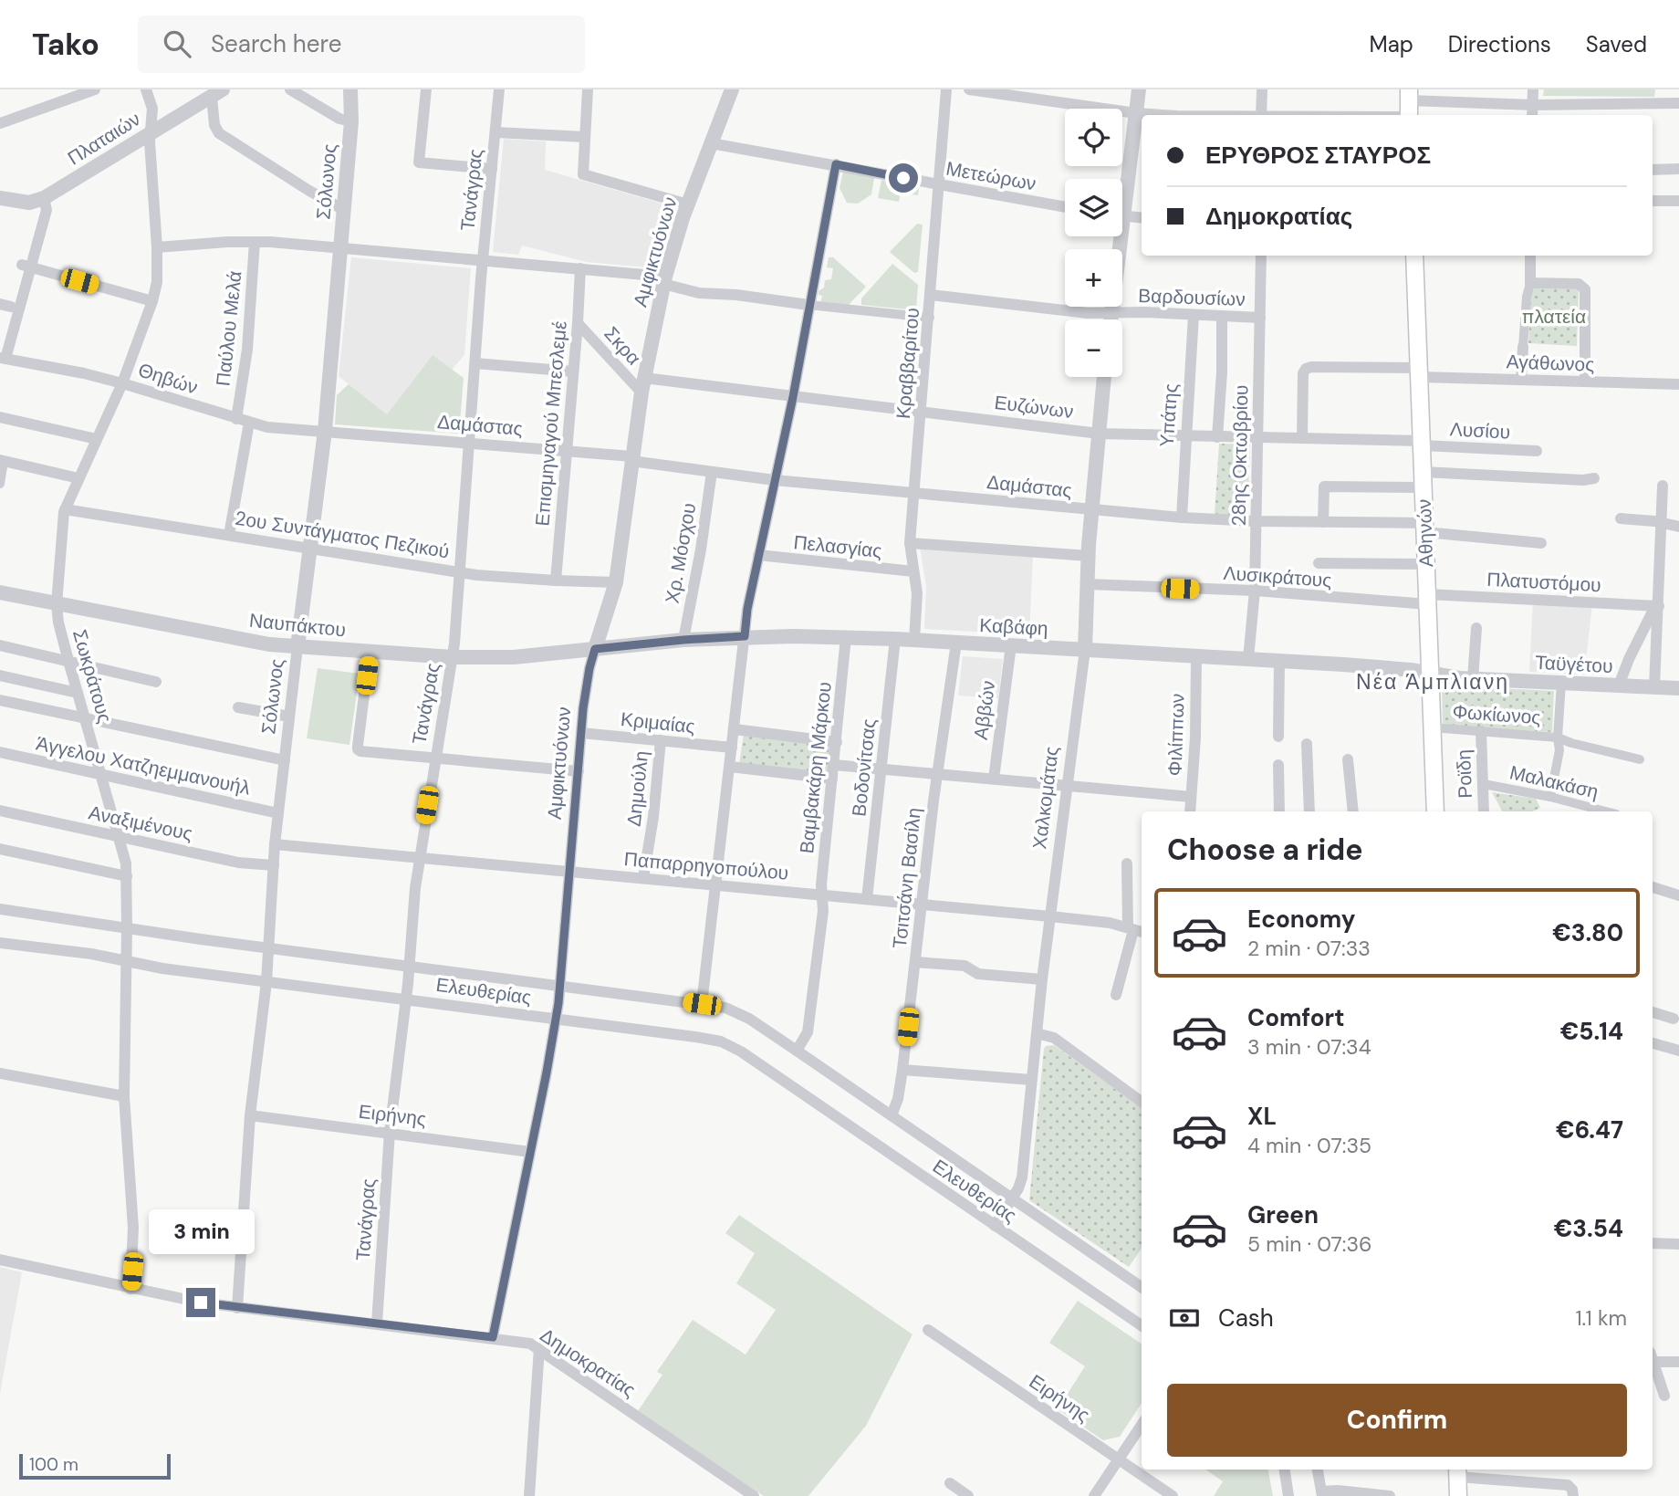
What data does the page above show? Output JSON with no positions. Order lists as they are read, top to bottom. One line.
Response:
{"streets":{"main road":["Αθηνών"],"street":["Πλαταιών","Μετεώρων","Σόλωνος","Τανάγρας","Αμφικτυόνων","Βαρδουσίων","Παύλου Μελά","Σκρα","Κραββαρίτου","Αγάθωνος","Θηβών","Ευζώνων","Υπάτης","Επισμηναγού Μπεσλεμέ","Δαμάστας","Λυσίου","28ης Οκτωβρίου","2ου Συντάγματος Πεζικού","Πελασγίας","Χρ. Μόσχου","Λυσικράτους","Πλατυστόμου","Ναυπάκτου","Καβάφη","Ταϋγέτου","Σωκράτους","Αββών","Φωκίωνος","Κριμαίας","Φιλίππων","Άγγελου Χατζηεμμανουήλ","Βαμβακάρη Μάρκου","Βοδονίτσας","Ροϊδη","Μαλακάση","Δημούλη","Χαλκομάτας","Αναξιμένους","Παπαρρηγοπούλου","Τσιτσάνη Βασίλη","Ελευθερίας","Ειρήνης","Δημοκρατίας"]},"crossings":[["Πλαταιών","Σωκράτους"],["Μετεώρων","Αμφικτυόνων"],["Μετεώρων","Κραββαρίτου"],["Σόλωνος","Θηβών"],["Σόλωνος","Δαμάστας"],["Σόλωνος","2ου Συντάγματος Πεζικού"],["Σόλωνος","Ναυπάκτου"],["Σόλωνος","Άγγελου Χατζηεμμανουήλ"],["Σόλωνος","Αναξιμένους"],["Σόλωνος","Παπαρρηγοπούλου"],["Σόλωνος","Ελευθερίας"],["Σόλωνος","Ειρήνης"],["Σόλωνος","Δημοκρατίας"],["Τανάγρας","Δαμάστας"],["Τανάγρας","2ου Συντάγματος Πεζικού"],["Τανάγρας","Ναυπάκτου"],["Τανάγρας","Παπαρρηγοπούλου"],["Τανάγρας","Ελευθερίας"],["Τανάγρας","Ειρήνης"],["Τανάγρας","Δημοκρατίας"],["Αμφικτυόνων","Σκρα"],["Αμφικτυόνων","Ευζώνων"],["Αμφικτυόνων","Δαμάστας"],["Αμφικτυόνων","2ου Συντάγματος Πεζικού"],["Αμφικτυόνων","Ναυπάκτου"],["Αμφικτυόνων","Καβάφη"],["Αμφικτυόνων","Κριμαίας"],["Αμφικτυόνων","Παπαρρηγοπούλου"],["Αμφικτυόνων","Ελευθερίας"],["Αμφικτυόνων","Ειρήνης"],["Αμφικτυόνων","Δημοκρατίας"],["Βαρδουσίων","Κραββαρίτου"],["Βαρδουσίων","Υπάτης"],["Βαρδουσίων","28ης Οκτωβρίου"],["Παύλου Μελά","Θηβών"],["Σκρα","Επισμηναγού Μπεσλεμέ"],["Κραββαρίτου","Ευζώνων"],["Κραββαρίτου","Δαμάστας"],["Κραββαρίτου","Πελασγίας"],["Κραββαρίτου","Καβάφη"],["Αγάθωνος","Ευζώνων"],["Αγάθωνος","Αθηνών"],["Θηβών","Δαμάστας"],["Θηβών","Σωκράτους"],["Ευζώνων","Υπάτης"],["Ευζώνων","Λυσίου"],["Ευζώνων","28ης Οκτωβρίου"],["Ευζώνων","Αθηνών"],["Ευζώνων","Χαλκομάτας"],["Υπάτης","Δαμάστας"],["Επισμηναγού Μπεσλεμέ","Δαμάστας"],["Επισμηναγού Μπεσλεμέ","2ου Συντάγματος Πεζικού"],["Δαμάστας","28ης Οκτωβρίου"],["Δαμάστας","Αθηνών"],["Δαμάστας","Χρ. Μόσχου"],["Δαμάστας","Χαλκομάτας"],["Λυσίου","Αθηνών"],["28ης Οκτωβρίου","Λυσικράτους"],["28ης Οκτωβρίου","Καβάφη"],["Αθηνών","Λυσικράτους"],["Αθηνών","Πλατυστόμου"],["Αθηνών","Καβάφη"],["Αθηνών","Ταϋγέτου"],["Αθηνών","Φωκίωνος"],["2ου Συντάγματος Πεζικού","Σωκράτους"],["Χρ. Μόσχου","Καβάφη"],["Λυσικράτους","Πλατυστόμου"],["Λυσικράτους","Χαλκομάτας"],["Ναυπάκτου","Καβάφη"],["Ναυπάκτου","Σωκράτους"],["Καβάφη","Ταϋγέτου"],["Καβάφη","Αββών"],["Καβάφη","Φιλίππων"],["Καβάφη","Βαμβακάρη Μάρκου"],["Καβάφη","Βοδονίτσας"],["Καβάφη","Χαλκομάτας"],["Καβάφη","Τσιτσάνη Βασίλη"],["Σωκράτους","Άγγελου Χατζηεμμανουήλ"],["Σωκράτους","Αναξιμένους"],["Σωκράτους","Ελευθερίας"],["Σωκράτους","Δημοκρατίας"],["Φωκίωνος","Ροϊδη"],["Κριμαίας","Δημούλη"],["Βαμβακάρη Μάρκου","Παπαρρηγοπούλου"],["Βαμβακάρη Μάρκου","Ελευθερίας"],["Βοδονίτσας","Παπαρρηγοπούλου"],["Ροϊδη","Μαλακάση"],["Δημούλη","Παπαρρηγοπούλου"],["Χαλκομάτας","Παπαρρηγοπούλου"],["Χαλκομάτας","Ελευθερίας"],["Παπαρρηγοπούλου","Τσιτσάνη Βασίλη"],["Τσιτσάνη Βασίλη","Ελευθερίας"]],"districts":["Νέα Άμπλιανη"],"parks":["πλατεία"],"scale_bar":"100 m","page":{"header":"Tako","search":"Search here","nav":["Map","Directions","Saved"],"map_buttons":["+","−"],"banner":["ΕΡΥΘΡΟΣ ΣΤΑΥΡΟΣ","Δημοκρατίας"],"heading":"Choose a ride","list":[{"name":"Economy","note":"2 min · 07:33","value":"€3.80"},{"name":"Comfort","note":"3 min · 07:34","value":"€5.14"},{"name":"XL","note":"4 min · 07:35","value":"€6.47"},{"name":"Green","note":"5 min · 07:36","value":"€3.54"}],"bubble":"3 min","pay":["Cash","1.1 km"],"buttons":"Confirm","scale":"100 m"}}
